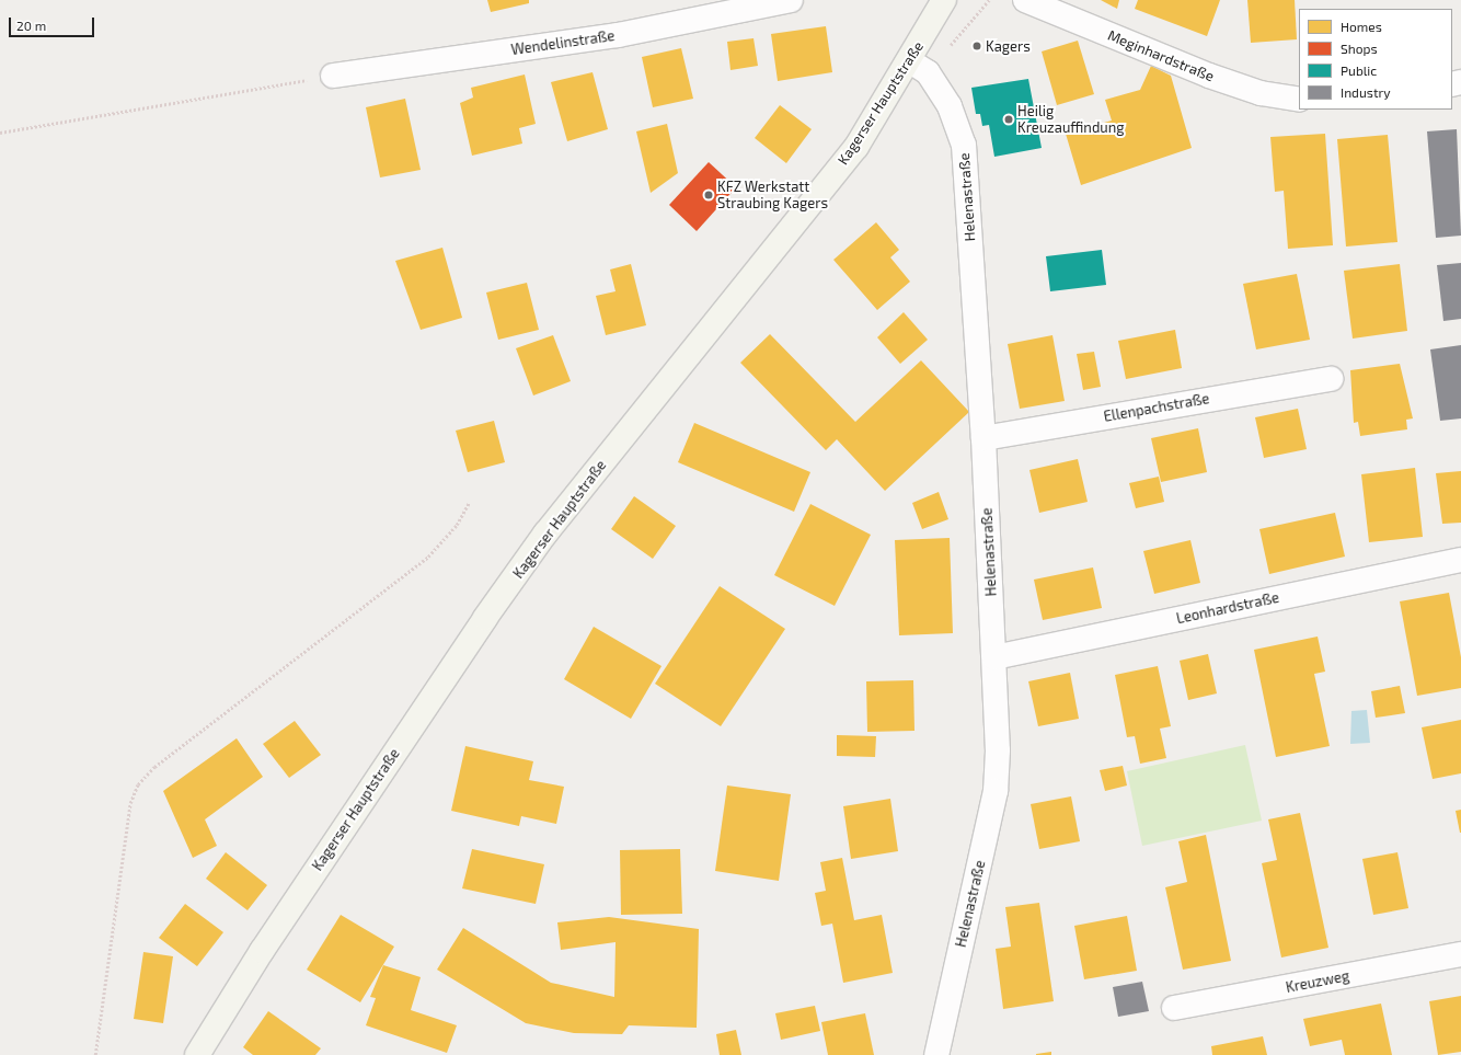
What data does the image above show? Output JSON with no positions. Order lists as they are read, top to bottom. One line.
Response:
{"streets":{"street":["Wendelinstraße","Meginhardstraße","Kagerser Hauptstraße","Helenastraße","Ellenpachstraße","Leonhardstraße","Kreuzweg"]},"crossings":[["Kagerser Hauptstraße","Helenastraße"],["Helenastraße","Ellenpachstraße"],["Helenastraße","Leonhardstraße"]],"places":["Kagers","Heilig Kreuzauffindung","KFZ Werkstatt Straubing Kagers"],"legend":["Homes","Shops","Public","Industry"],"scale_bar":"20 m"}
